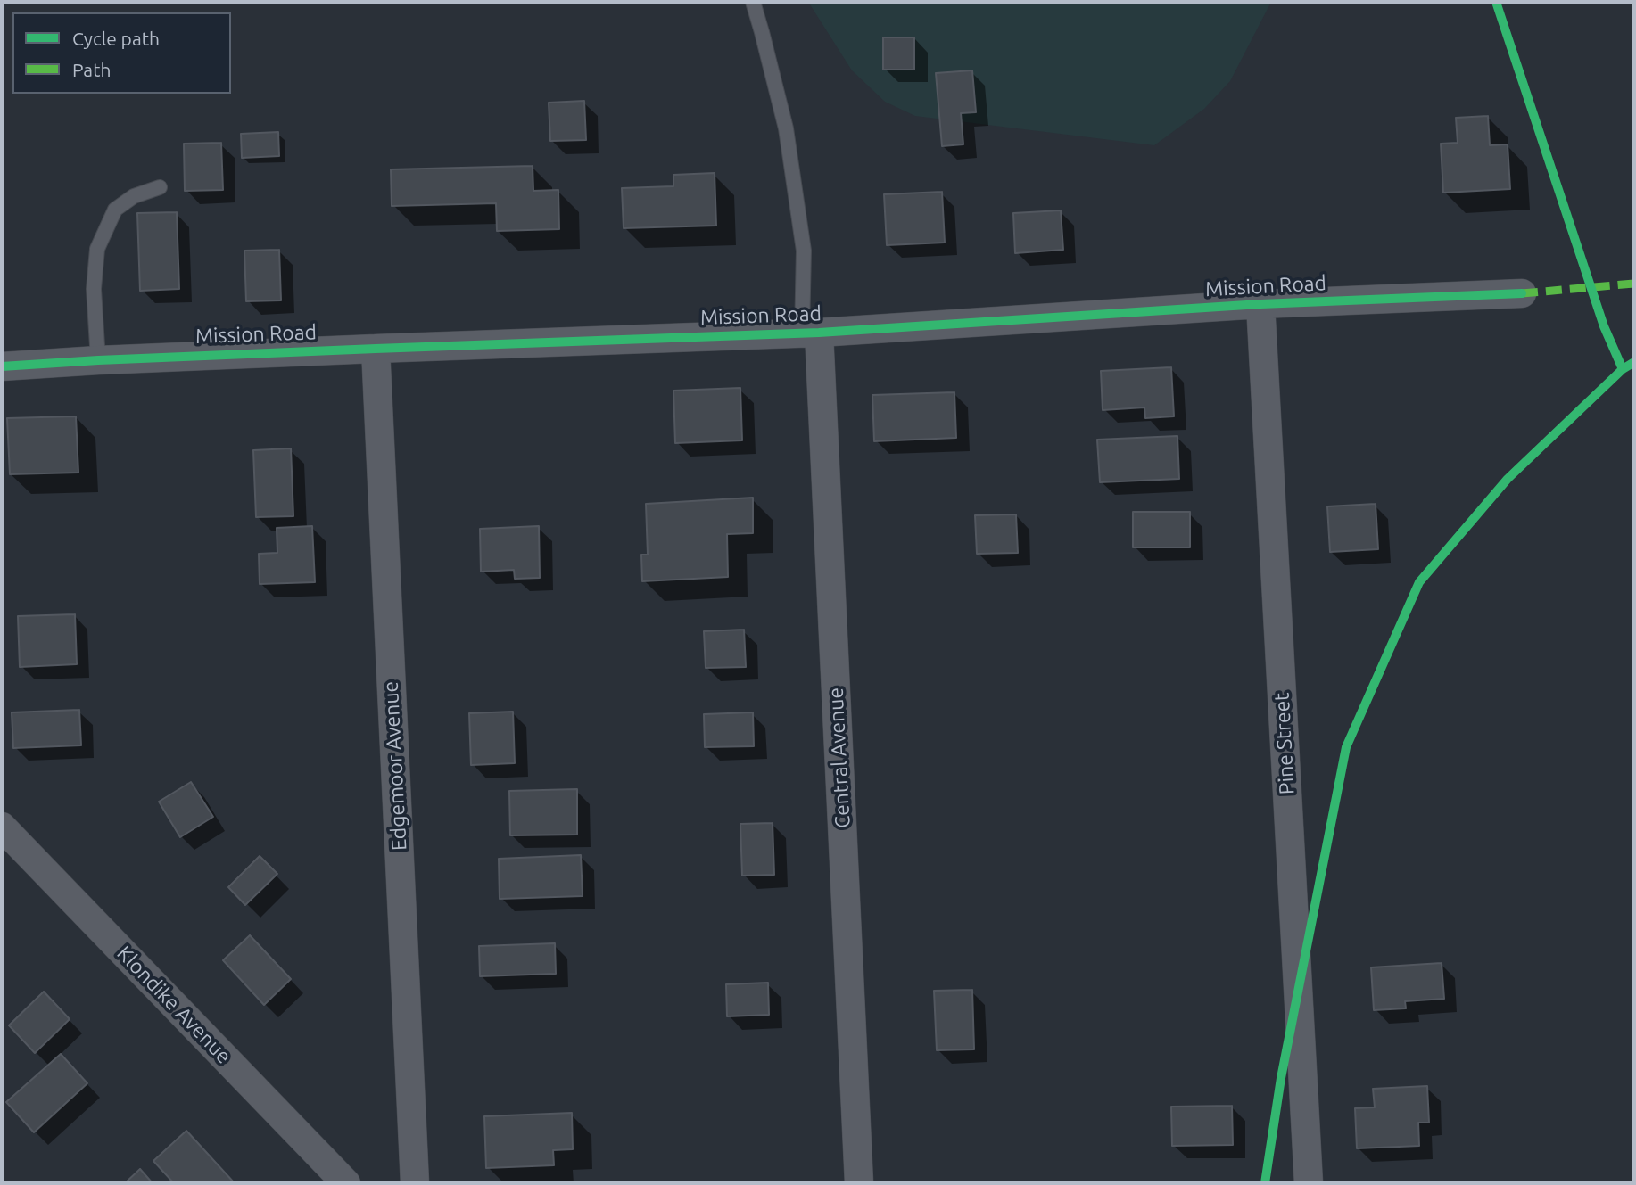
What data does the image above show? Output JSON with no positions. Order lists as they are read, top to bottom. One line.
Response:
{"streets":{"street":["Mission Road","Pine Street","Central Avenue","Edgemoor Avenue","Klondike Avenue"]},"crossings":[["Mission Road","Pine Street"],["Mission Road","Central Avenue"],["Mission Road","Edgemoor Avenue"]],"legend":["Cycle path","Path"]}
